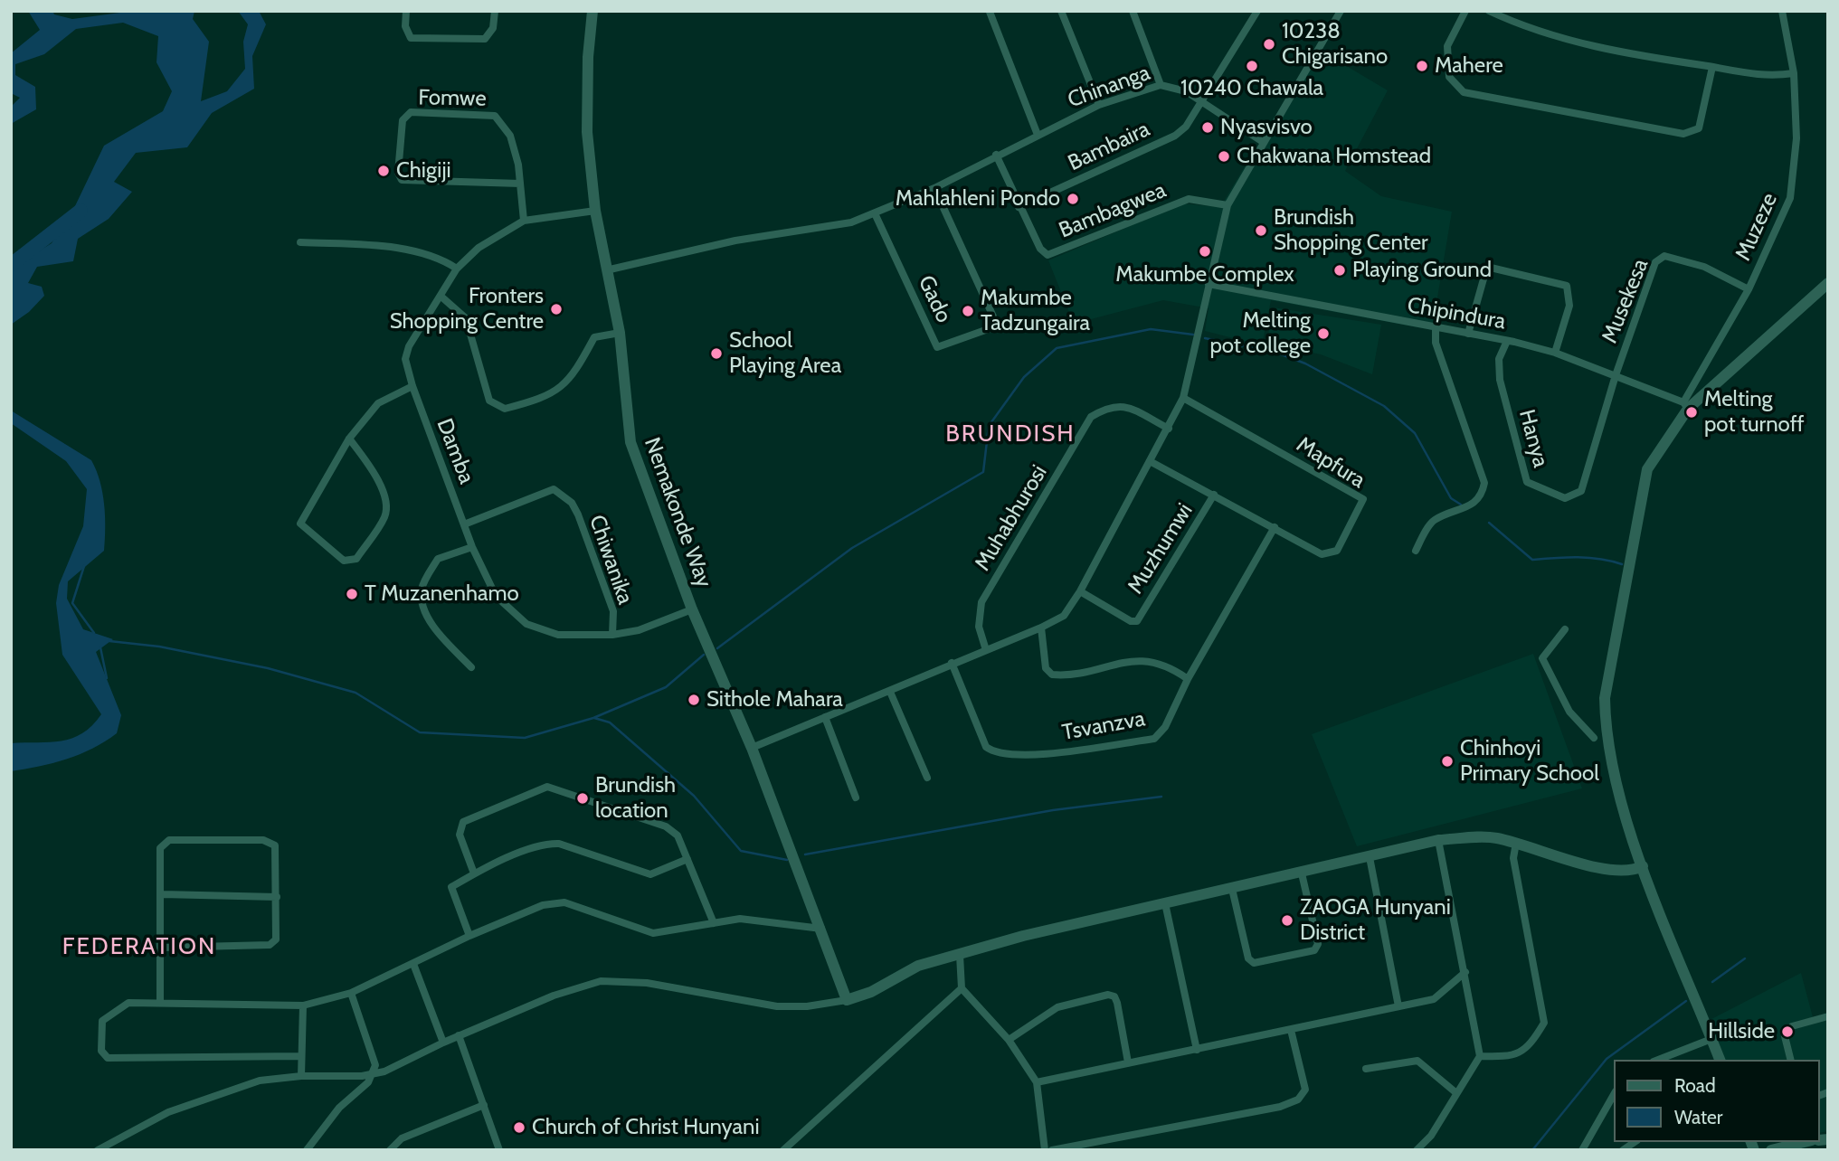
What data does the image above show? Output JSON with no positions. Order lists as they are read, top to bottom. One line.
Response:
{"streets":{"street":["Chinanga","Fomwe","Bambaira","Bambagwea","Muzeze","Gado","Musekesa","Chipindura","Hanya","Damba","Mapfura","Nemakonde Way","Muhabhurosi","Muzhumwi","Chiwanika","Tsvanzva"]},"crossings":[["Chinanga","Bambaira"],["Chinanga","Bambagwea"],["Chinanga","Gado"],["Chinanga","Nemakonde Way"],["Fomwe","Damba"],["Bambaira","Bambagwea"],["Muzeze","Musekesa"],["Muzeze","Chipindura"],["Musekesa","Chipindura"],["Musekesa","Hanya"],["Chipindura","Hanya"],["Damba","Nemakonde Way"],["Damba","Chiwanika"],["Mapfura","Muzhumwi"],["Mapfura","Tsvanzva"]],"districts":["BRUNDISH","FEDERATION"],"places":["10238 Chigarisano","10240 Chawala","Mahere","Nyasvisvo","Chakwana Homstead","Chigiji","Mahlahleni Pondo","Brundish Shopping Center","Makumbe Complex","Playing Ground","Fronters Shopping Centre","Makumbe Tadzungaira","Melting pot college","School Playing Area","Melting pot turnoff","T Muzanenhamo","Sithole Mahara","Chinhoyi Primary School","Brundish location","ZAOGA Hunyani District","Hillside","Church of Christ Hunyani"],"legend":["Road","Water"]}
